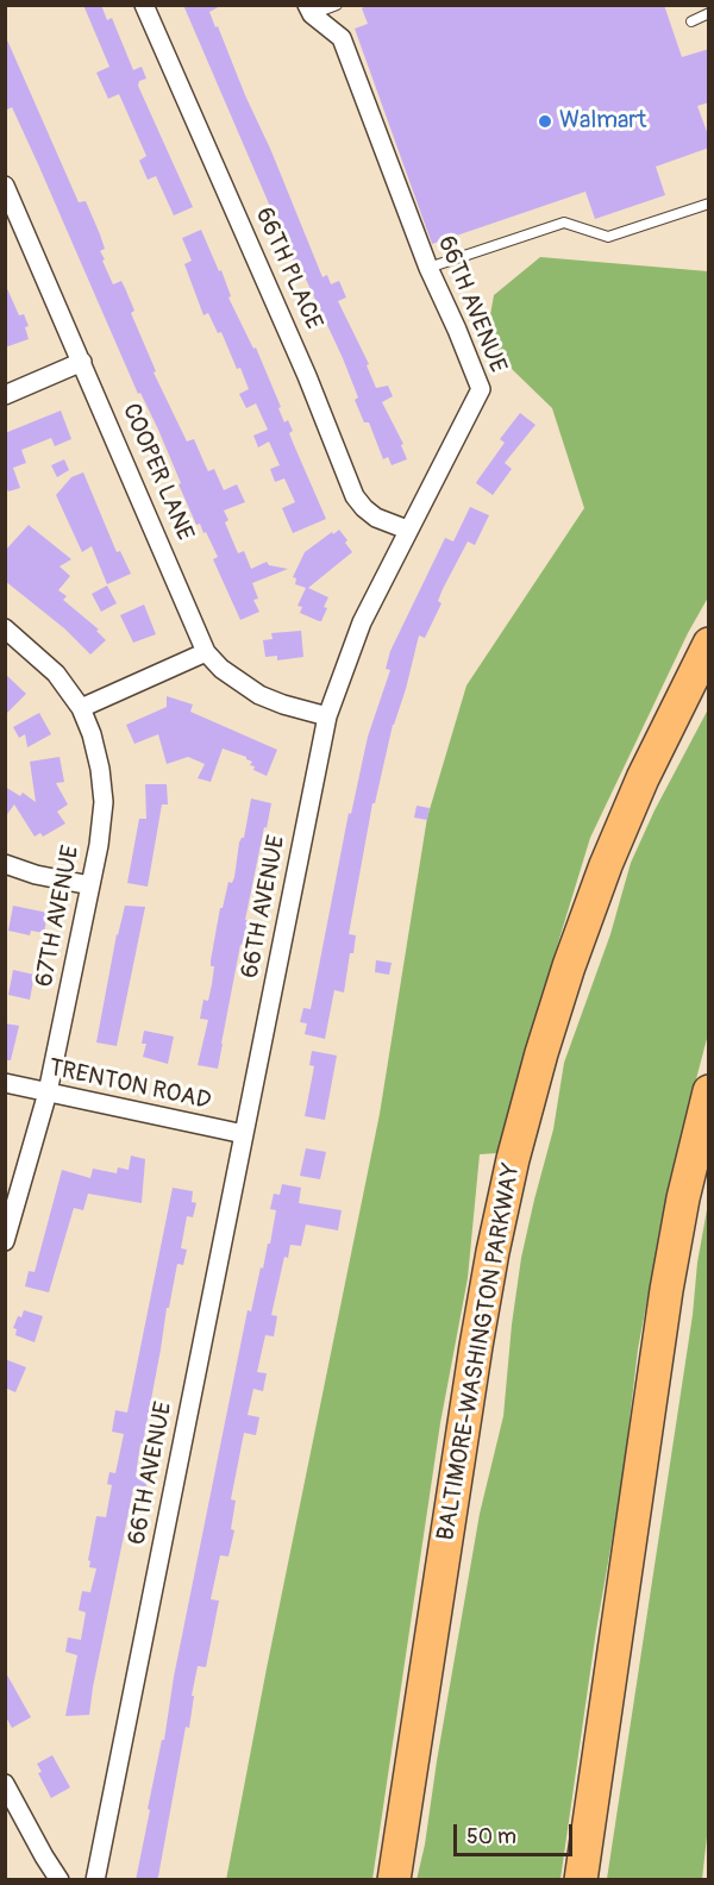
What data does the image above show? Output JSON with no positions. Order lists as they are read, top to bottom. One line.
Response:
{"streets":{"highway":["BALTIMORE-WASHINGTON PARKWAY"],"street":["66TH PLACE","66TH AVENUE","COOPER LANE","67TH AVENUE","TRENTON ROAD"]},"crossings":[["66TH PLACE","66TH AVENUE"],["66TH AVENUE","COOPER LANE"],["66TH AVENUE","TRENTON ROAD"],["67TH AVENUE","TRENTON ROAD"]],"places":["Walmart"],"scale_bar":"50 m"}
